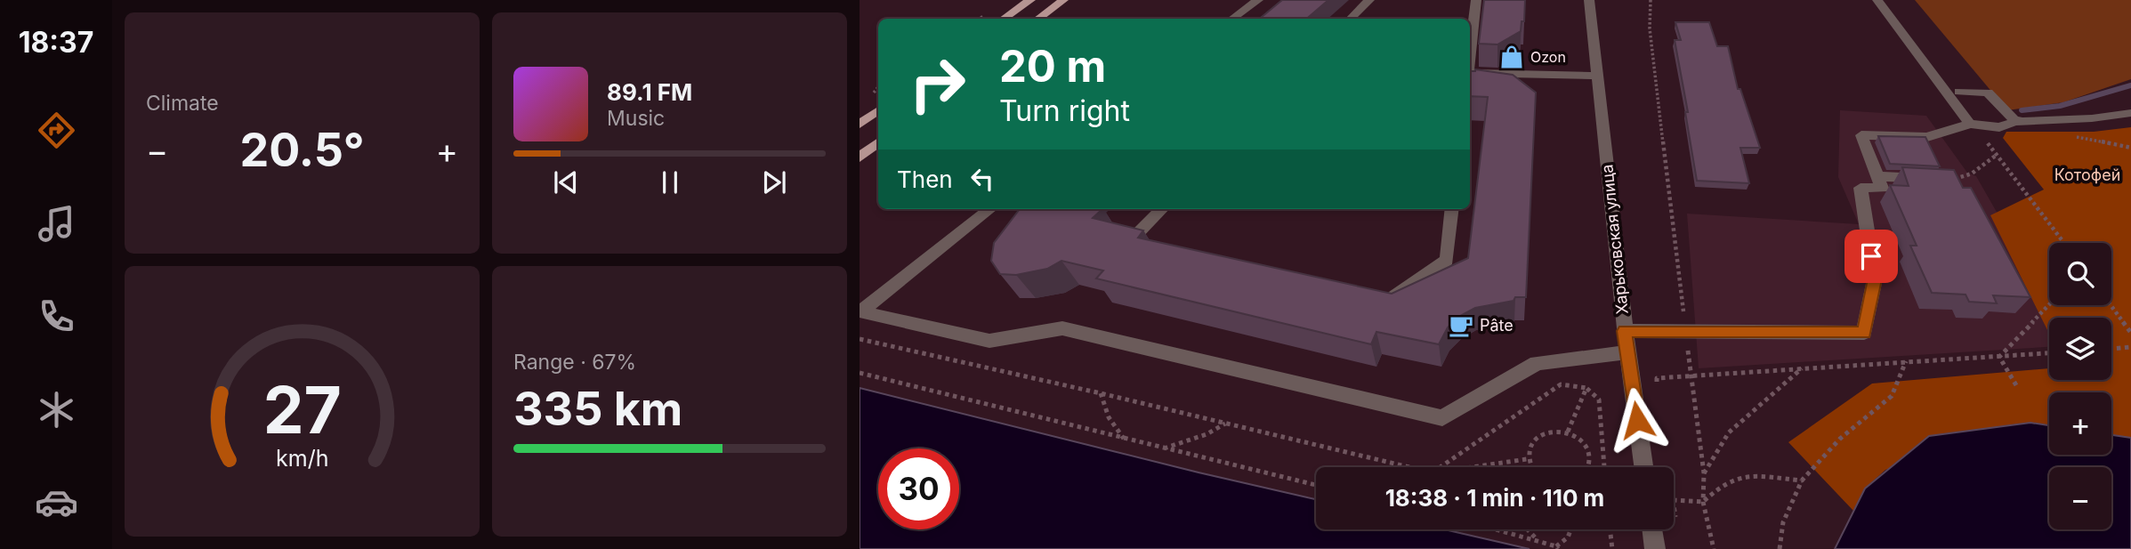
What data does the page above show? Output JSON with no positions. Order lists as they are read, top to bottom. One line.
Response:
{"streets":{"street":["Харьковская улица"]},"parks":["Котофей"],"places":{"shop":["Ozon"],"cafe":["Pâte"]},"page":{"tabs":"18:37","tile":["Climate",["Range · 67%","335 km"]],"turn":["20 m","Turn right"],"song":["89.1 FM","Music"],"heat":["−","20.5°","+"],"then":"Then","map_buttons":["+","−"],"limit":"30","trip":"18:38 · 1 min · 110 m","gauge":["27","km/h"]}}
